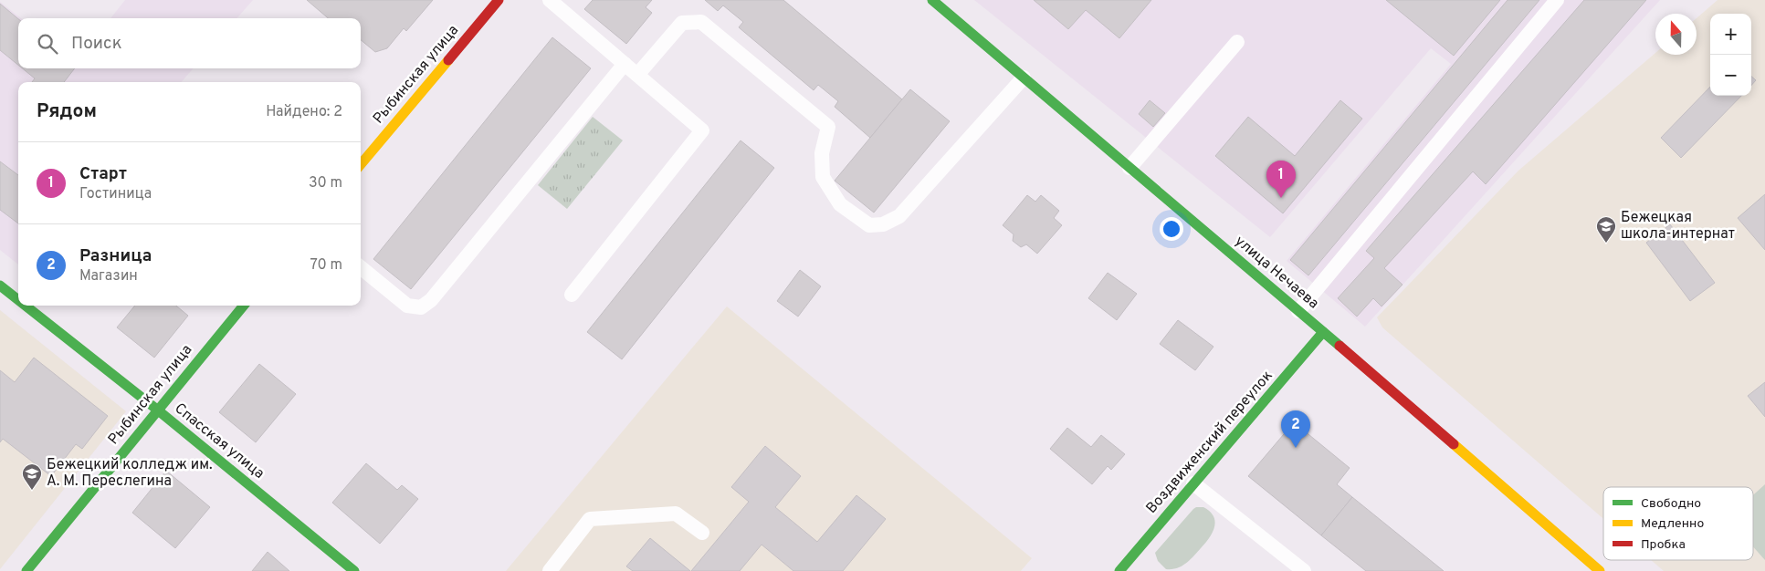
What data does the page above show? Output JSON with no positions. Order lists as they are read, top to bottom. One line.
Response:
{"streets":{"street":["Рыбинская улица","улица Нечаева","Спасская улица","Воздвиженский переулок"]},"crossings":[["Рыбинская улица","Спасская улица"],["улица Нечаева","Воздвиженский переулок"]],"places":{"school or university":["Бежецкая школа-интернат","Бежецкий колледж им. А. М. Переслегина"]},"legend":["Свободно","Медленно","Пробка"],"north":"top","page":{"map_buttons":["+","−"],"search":"Поиск","heading":["Рядом","Найдено: 2"],"list":[{"mark":"1","name":"Старт","note":"Гостиница","value":"30 m"},{"mark":"2","name":"Разница","note":"Магазин","value":"70 m"}],"pins":["1","2"]}}
